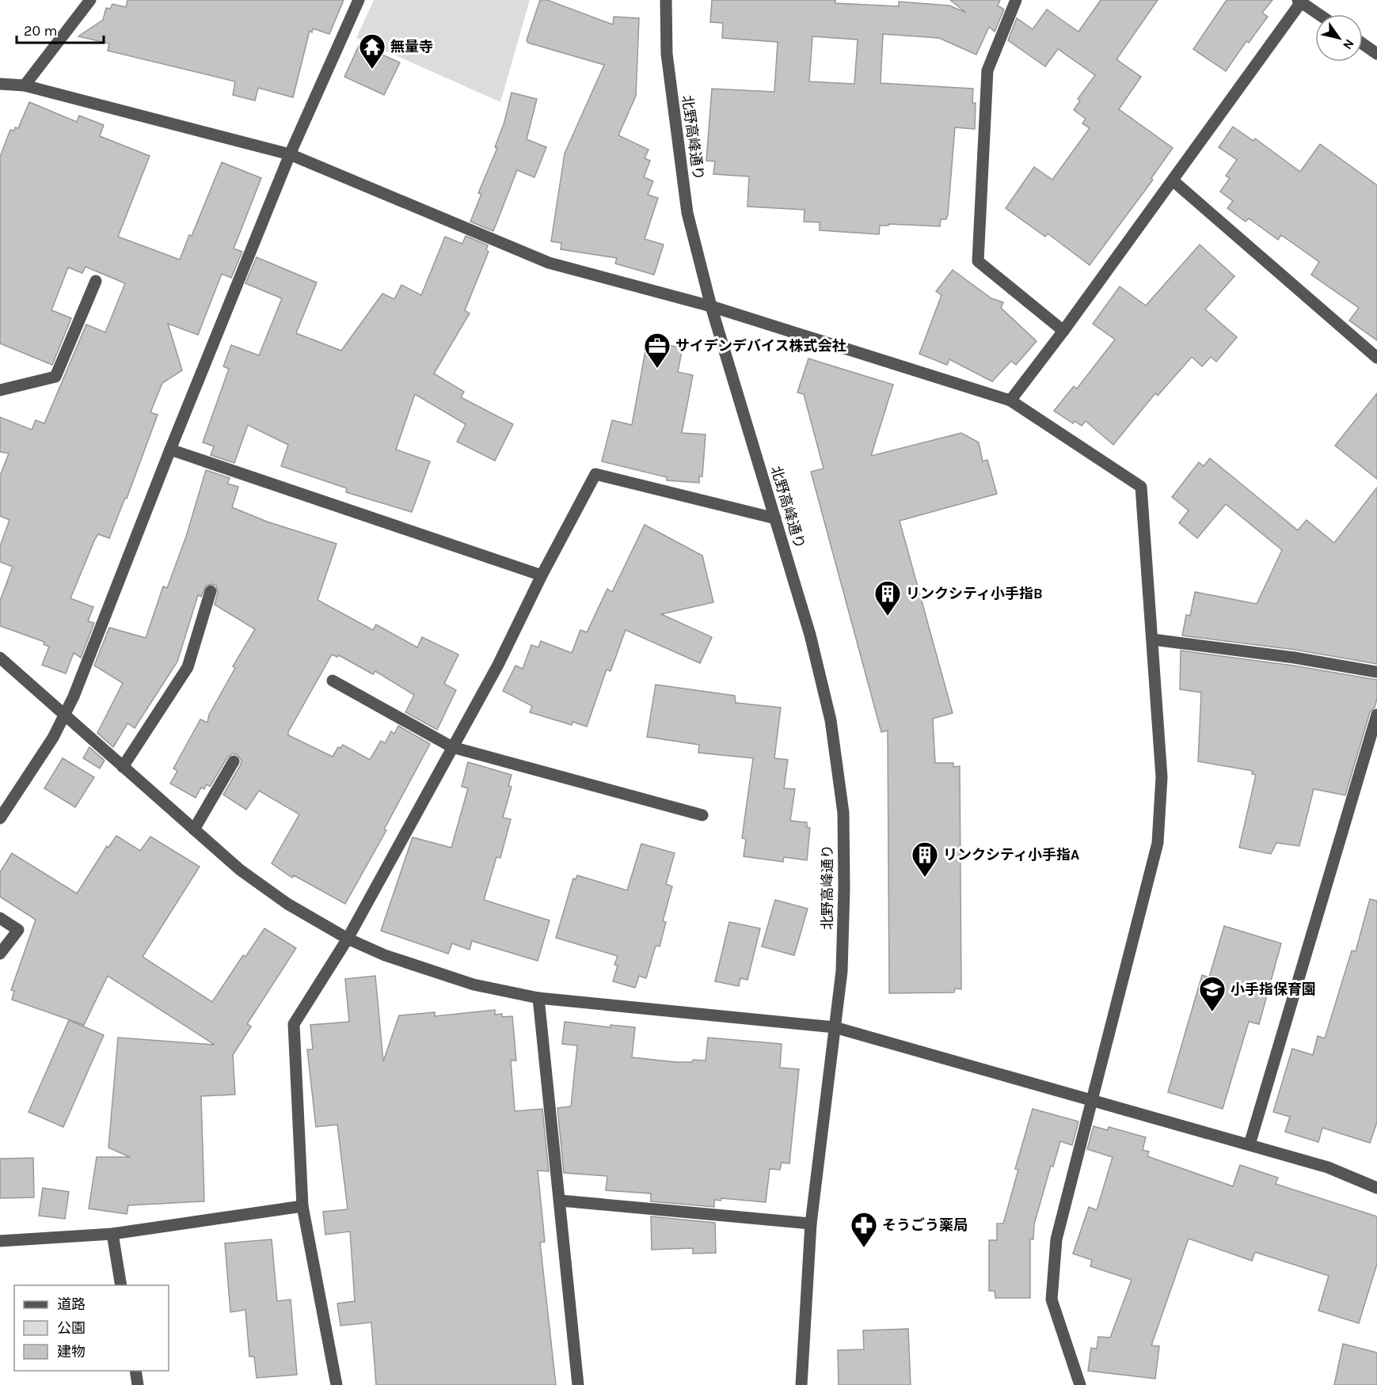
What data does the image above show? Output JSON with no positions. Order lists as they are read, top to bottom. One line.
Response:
{"streets":{"street":["北野高峰通り"]},"places":{"temple":["無量寺"],"office":["サイデンデバイス株式会社"],"building":["リンクシティ小手指B","リンクシティ小手指A"],"school or university":["小手指保育園"],"pharmacy":["そうごう薬局"]},"legend":["道路","公園","建物"],"scale_bar":"20 m","north":"bottom right"}
